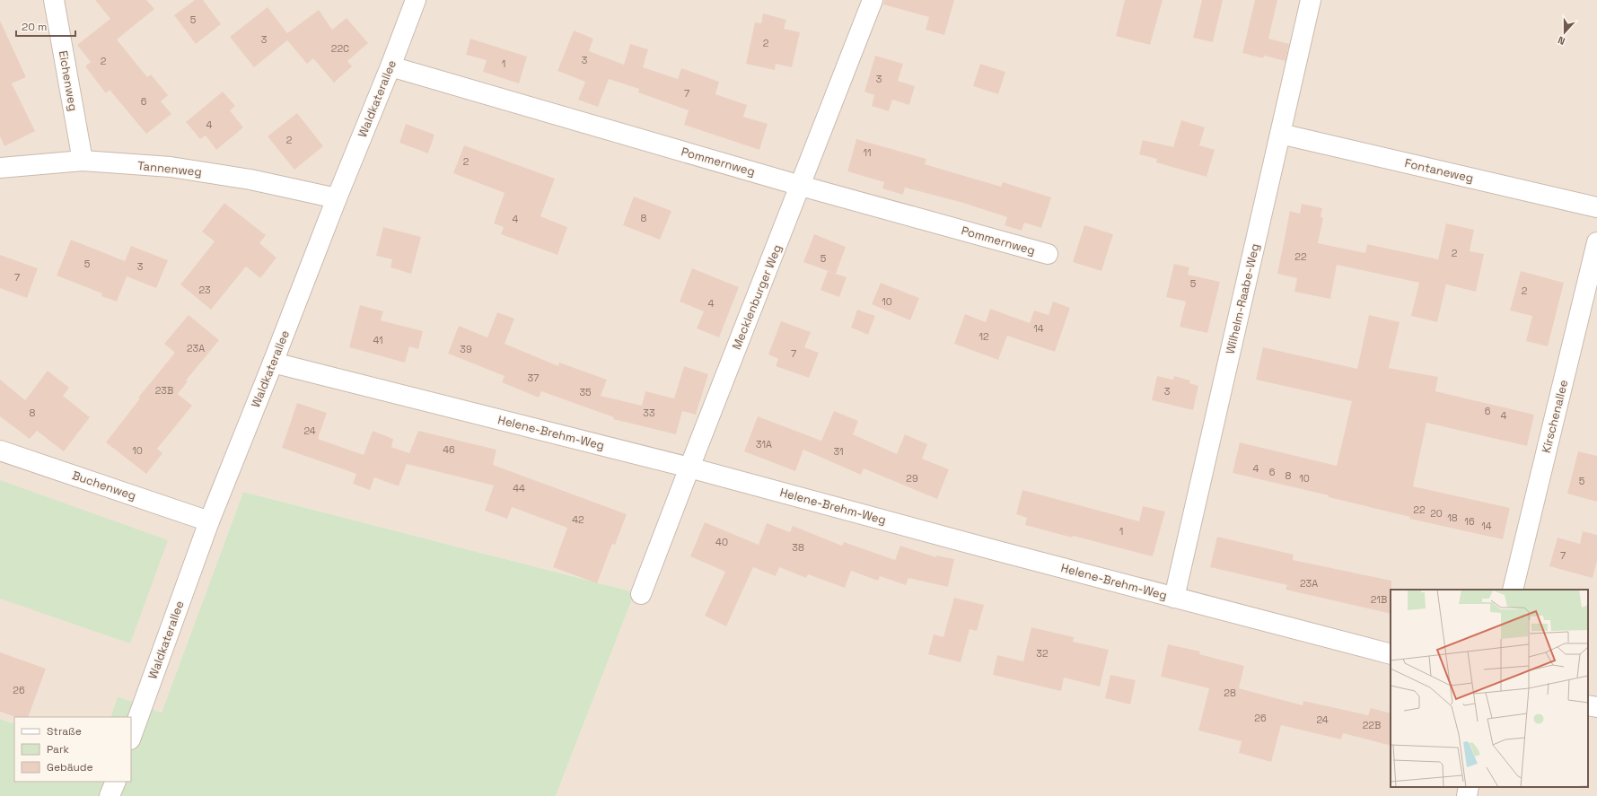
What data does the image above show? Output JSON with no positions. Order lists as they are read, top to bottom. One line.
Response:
{"streets":{"street":["Eichenweg","Waldkaterallee","Pommernweg","Tannenweg","Fontaneweg","Mecklenburger Weg","Wilhelm-Raabe-Weg","Kirschenallee","Helene-Brehm-Weg","Buchenweg"]},"crossings":[["Eichenweg","Tannenweg"],["Waldkaterallee","Pommernweg"],["Waldkaterallee","Tannenweg"],["Waldkaterallee","Helene-Brehm-Weg"],["Waldkaterallee","Buchenweg"],["Pommernweg","Mecklenburger Weg"],["Fontaneweg","Wilhelm-Raabe-Weg"],["Mecklenburger Weg","Helene-Brehm-Weg"],["Wilhelm-Raabe-Weg","Helene-Brehm-Weg"]],"house_numbers":["5","3","2","22C","3","2","1","3","7","6","4","2","11","2","8","4","2","22","5","5","3","7","5","23","2","10","4","14","12","41","23A","39","7","37","23B","3","35","6","8","33","4","24","31A","46","10","31","4","6","8","29","10","5","44","22","20","18","42","16","14","1","40","38","7","23A","21B","32","26","28","26","24","22B"],"legend":["Straße","Park","Gebäude"],"scale_bar":"20 m","north":"bottom"}
